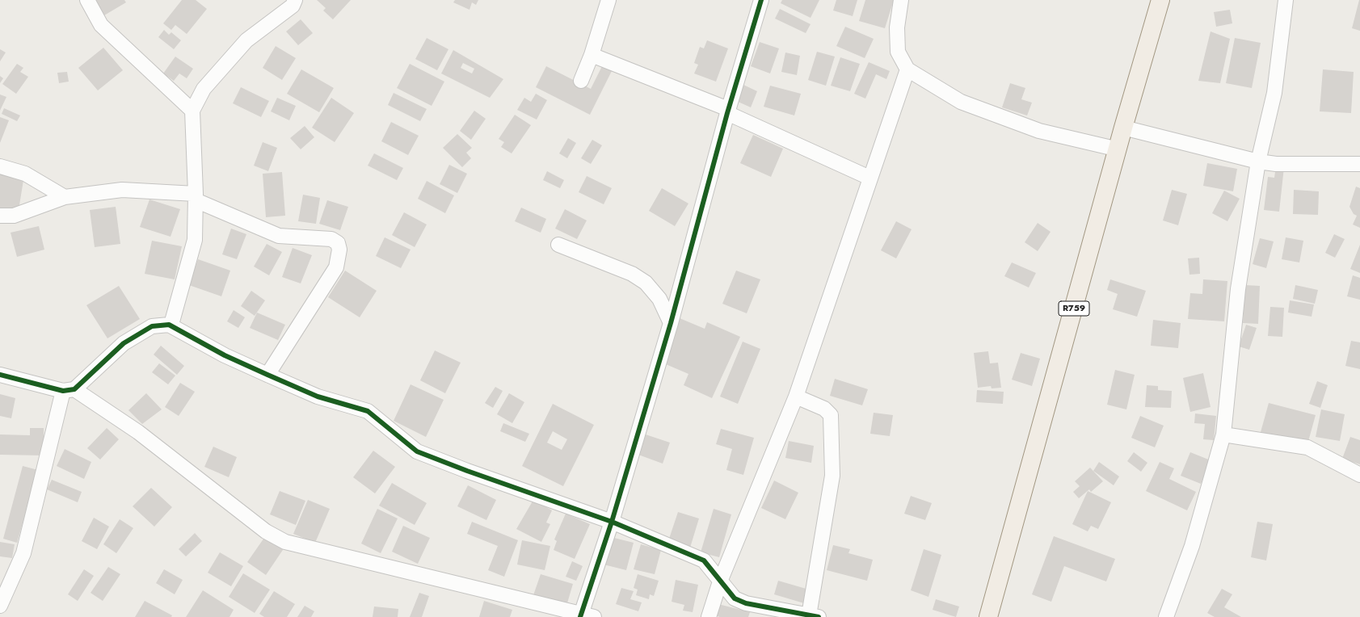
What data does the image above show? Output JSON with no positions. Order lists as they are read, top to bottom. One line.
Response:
{"streets":{"main road":["R759"]}}
